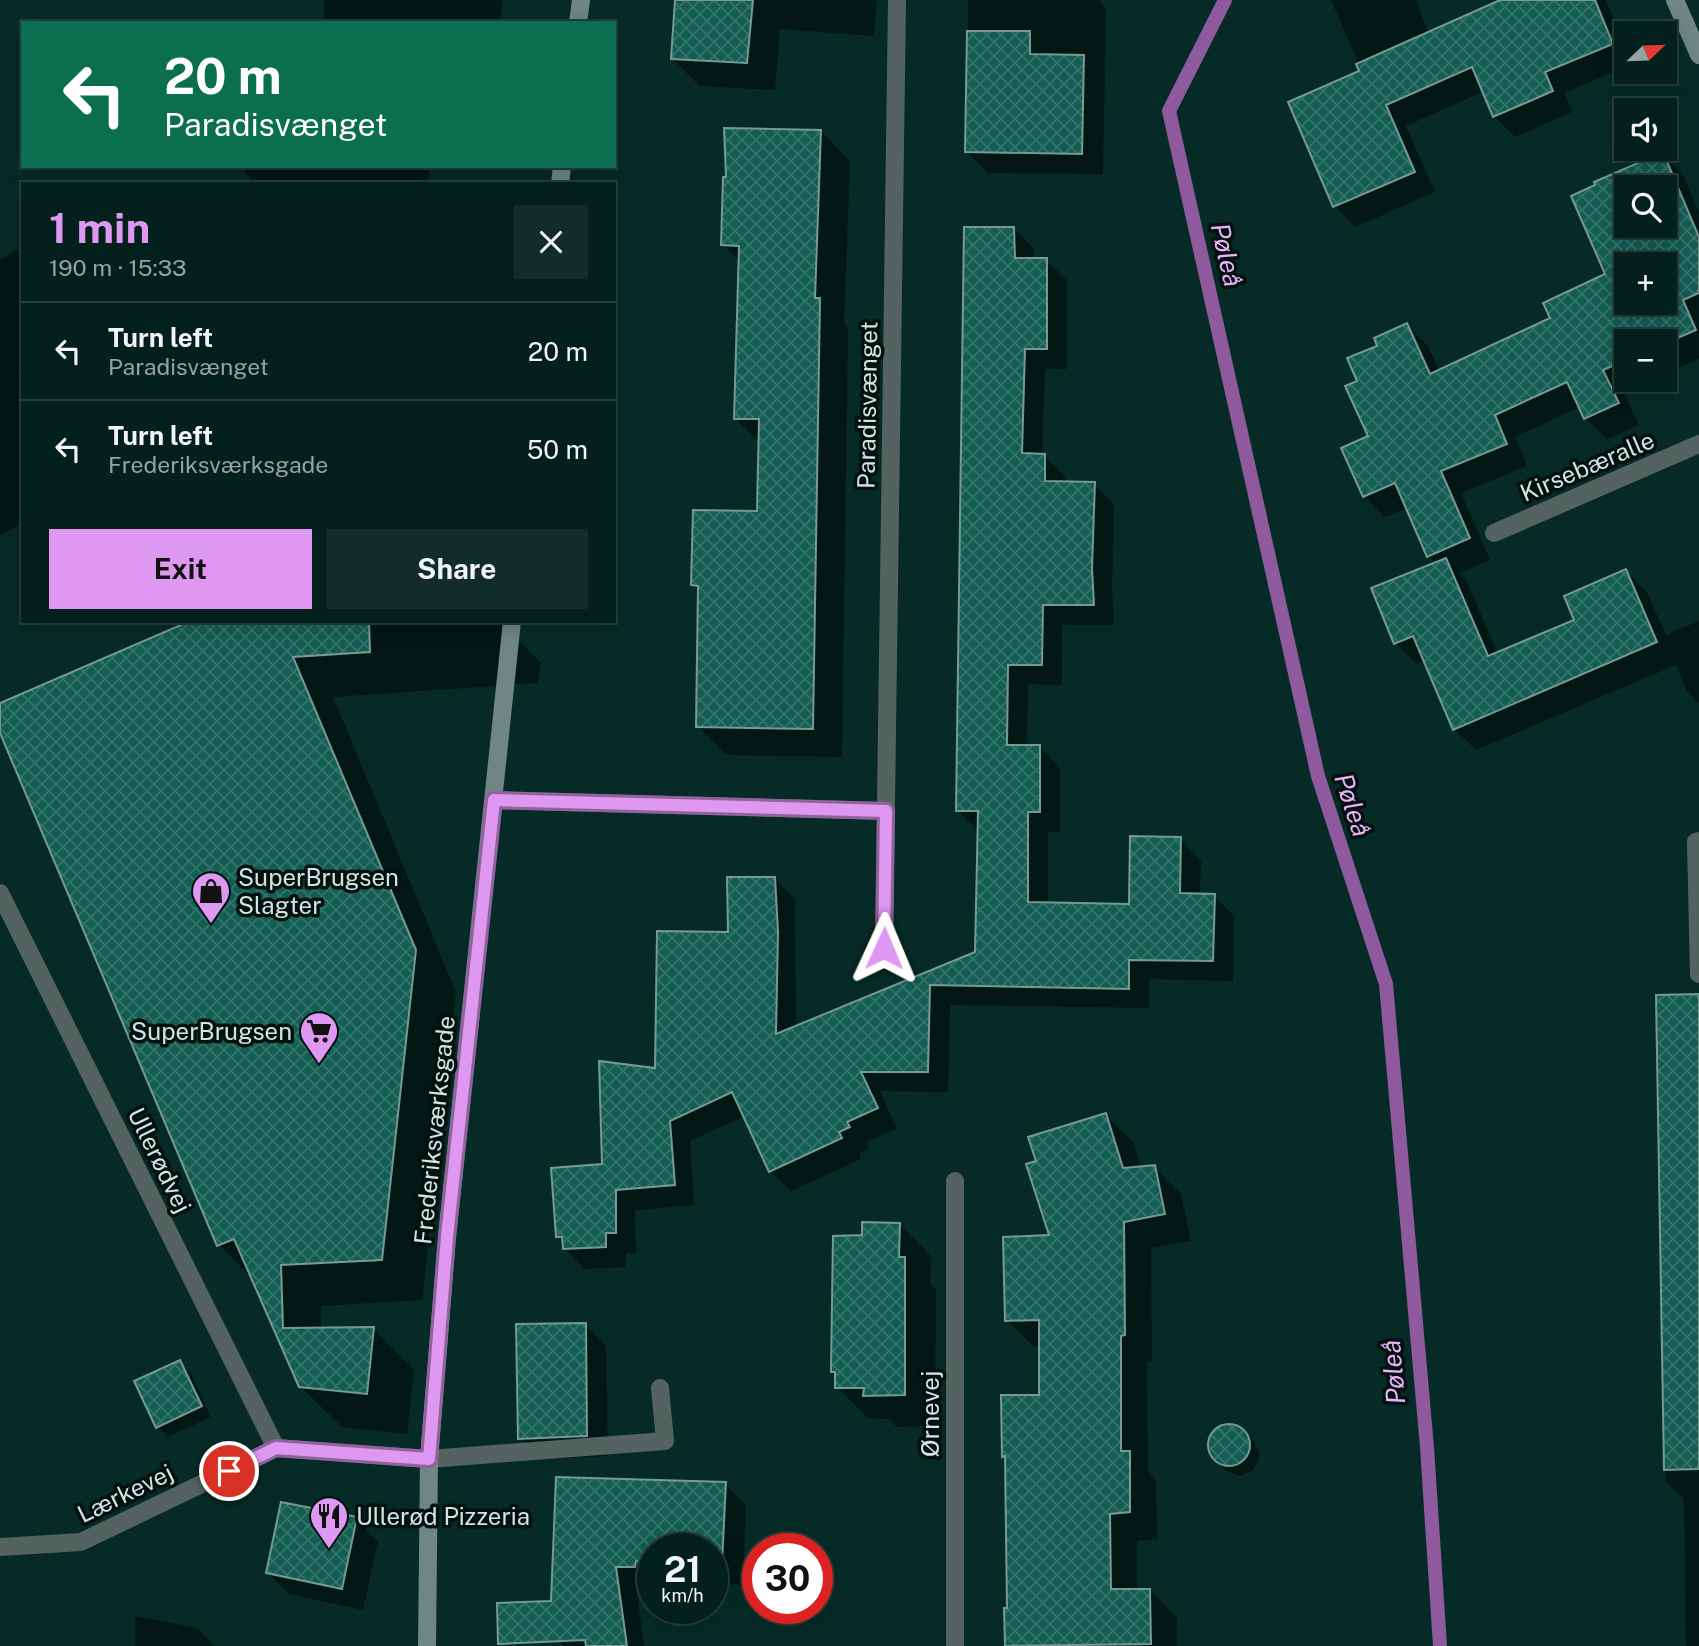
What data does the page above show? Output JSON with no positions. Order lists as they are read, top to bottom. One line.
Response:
{"streets":{"street":["Paradisvænget","Kirsebæralle","Frederiksværksgade","Ullerødvej","Ørnevej","Lærkevej"]},"crossings":[["Frederiksværksgade","Lærkevej"],["Ullerødvej","Lærkevej"]],"water":["Pøleå"],"places":{"shop":["SuperBrugsen Slagter"],"supermarket":["SuperBrugsen"],"restaurant":["Ullerød Pizzeria"]},"north":"top right","page":{"map_buttons":["+","−"],"turn":["20 m","Paradisvænget"],"heading":["1 min","190 m · 15:33"],"list":[{"name":"Turn left","note":"Paradisvænget","value":"20 m"},{"name":"Turn left","note":"Frederiksværksgade","value":"50 m"}],"buttons":["Exit","Share"],"speed":"21 km/h","limit":"30"}}
